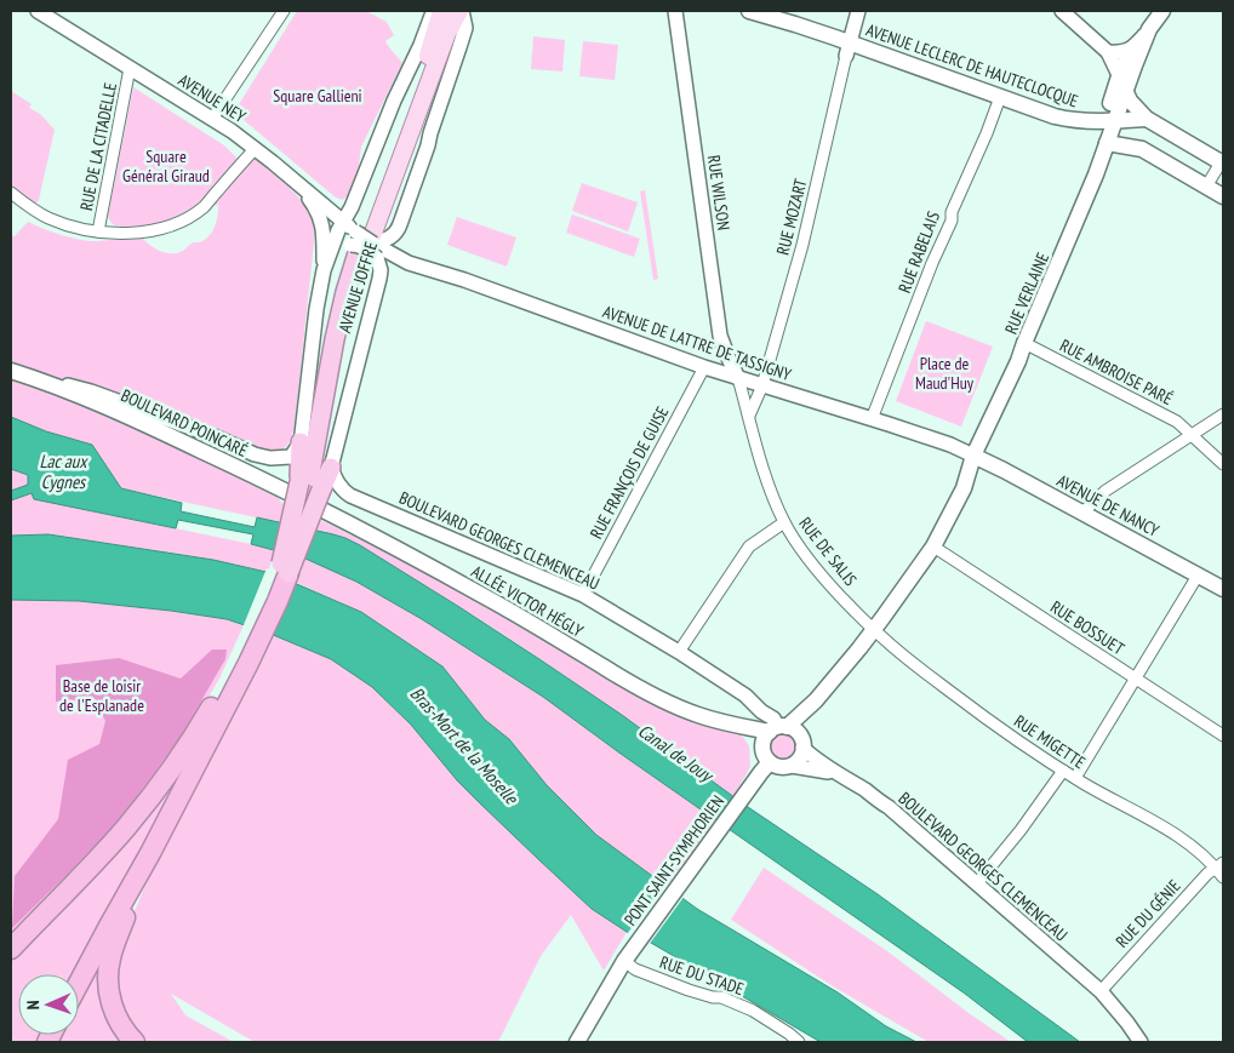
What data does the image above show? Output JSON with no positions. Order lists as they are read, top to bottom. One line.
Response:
{"streets":{"highway":["AVENUE JOFFRE"],"main road":["AVENUE LECLERC DE HAUTECLOCQUE","RUE VERLAINE","BOULEVARD POINCARÉ","AVENUE DE NANCY","ALLÉE VICTOR HÉGLY","PONT SAINT-SYMPHORIEN"],"street":["AVENUE NEY","RUE DE LA CITADELLE","RUE WILSON","RUE MOZART","RUE RABELAIS","AVENUE DE LATTRE DE TASSIGNY","RUE AMBROISE PARÉ","RUE FRANÇOIS DE GUISE","BOULEVARD GEORGES CLEMENCEAU","RUE DE SALIS","RUE BOSSUET","RUE MIGETTE","RUE DU GÉNIE","RUE DU STADE"]},"crossings":[["AVENUE LECLERC DE HAUTECLOCQUE","RUE MOZART"],["AVENUE LECLERC DE HAUTECLOCQUE","RUE RABELAIS"],["AVENUE NEY","RUE DE LA CITADELLE"],["AVENUE NEY","AVENUE JOFFRE"],["AVENUE NEY","AVENUE DE LATTRE DE TASSIGNY"],["RUE WILSON","AVENUE DE LATTRE DE TASSIGNY"],["RUE WILSON","RUE DE SALIS"],["RUE MOZART","AVENUE DE LATTRE DE TASSIGNY"],["RUE RABELAIS","AVENUE DE LATTRE DE TASSIGNY"],["AVENUE JOFFRE","AVENUE DE LATTRE DE TASSIGNY"],["AVENUE JOFFRE","BOULEVARD POINCARÉ"],["AVENUE JOFFRE","BOULEVARD GEORGES CLEMENCEAU"],["AVENUE JOFFRE","ALLÉE VICTOR HÉGLY"],["RUE VERLAINE","AVENUE DE LATTRE DE TASSIGNY"],["RUE VERLAINE","RUE AMBROISE PARÉ"],["RUE VERLAINE","AVENUE DE NANCY"],["RUE VERLAINE","RUE DE SALIS"],["RUE VERLAINE","RUE BOSSUET"],["RUE VERLAINE","RUE MIGETTE"],["AVENUE DE LATTRE DE TASSIGNY","RUE FRANÇOIS DE GUISE"],["AVENUE DE LATTRE DE TASSIGNY","AVENUE DE NANCY"],["AVENUE DE LATTRE DE TASSIGNY","RUE DE SALIS"],["BOULEVARD POINCARÉ","ALLÉE VICTOR HÉGLY"],["RUE FRANÇOIS DE GUISE","BOULEVARD GEORGES CLEMENCEAU"],["BOULEVARD GEORGES CLEMENCEAU","ALLÉE VICTOR HÉGLY"],["BOULEVARD GEORGES CLEMENCEAU","PONT SAINT-SYMPHORIEN"],["BOULEVARD GEORGES CLEMENCEAU","RUE DU GÉNIE"],["RUE DE SALIS","RUE MIGETTE"],["ALLÉE VICTOR HÉGLY","PONT SAINT-SYMPHORIEN"],["RUE MIGETTE","RUE DU GÉNIE"],["PONT SAINT-SYMPHORIEN","RUE DU STADE"]],"water":["Lac aux Cygnes","Bras-Mort de la Moselle","Canal de Jouy"],"parks":["Square Gallieni","Square Général Giraud","Place de Maud'Huy","Base de loisir de l'Esplanade"],"north":"left"}
